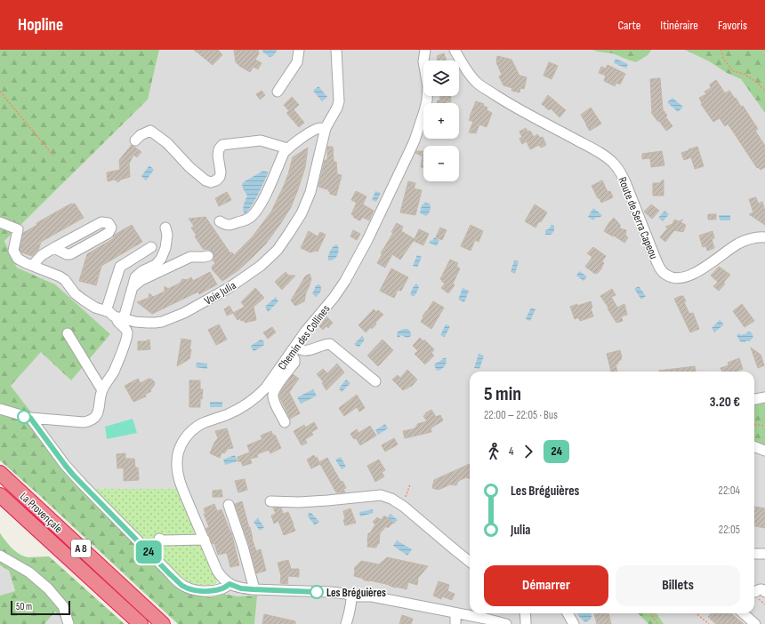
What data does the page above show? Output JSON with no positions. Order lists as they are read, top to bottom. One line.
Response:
{"streets":{"highway":["La Provençale","A 8"],"street":["Route de Serra Capeou","Voie Julia","Chemin des Collines"]},"places":["Les Bréguières"],"lines":["bus line 24"],"scale_bar":"50 m","page":{"header":"Hopline","nav":["Carte","Itinéraire","Favoris"],"on_map":"24","map_buttons":["+","−"],"heading":["5 min","22:00 – 22:05 · Bus","3.20 €"],"legs":["4","24"],"list":[{"name":"Les Bréguières","value":"22:04"},{"name":"Julia","value":"22:05"}],"buttons":["Démarrer","Billets"],"scale":"50 m"}}
